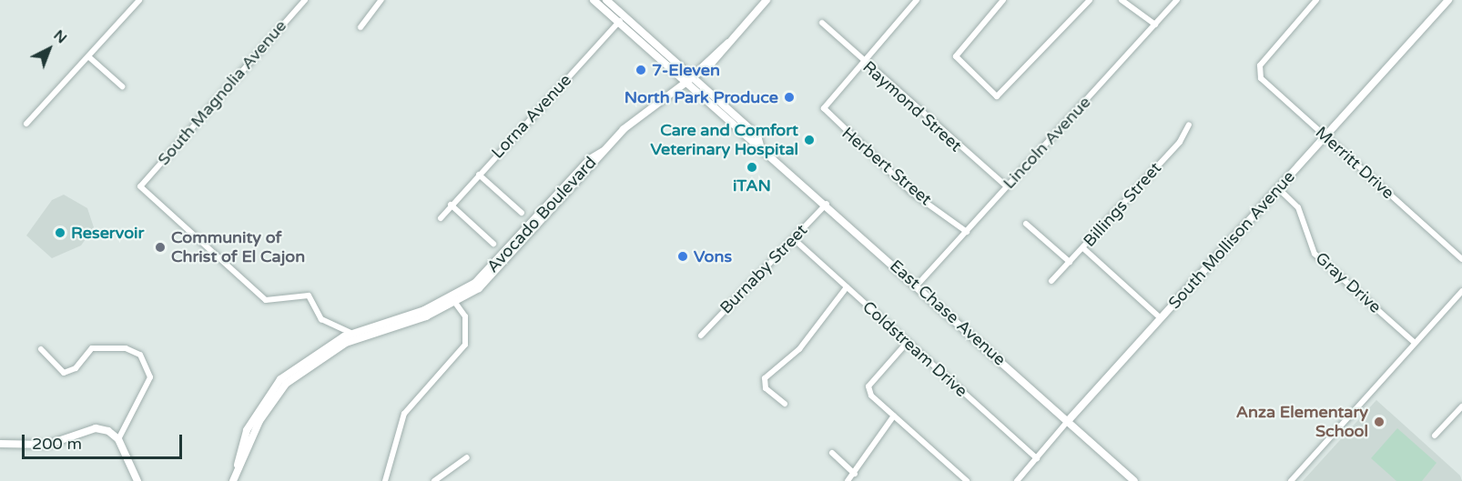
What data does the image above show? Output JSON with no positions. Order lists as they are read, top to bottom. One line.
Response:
{"streets":{"main road":["Avocado Boulevard","South Mollison Avenue","East Chase Avenue"],"street":["South Magnolia Avenue","Raymond Street","Lorna Avenue","Lincoln Avenue","Merritt Drive","Herbert Street","Billings Street","Burnaby Street","Gray Drive","Coldstream Drive"]},"crossings":[["South Magnolia Avenue","Avocado Boulevard"],["Raymond Street","Lincoln Avenue"],["Raymond Street","Herbert Street"],["Lorna Avenue","East Chase Avenue"],["Lincoln Avenue","Herbert Street"],["Lincoln Avenue","East Chase Avenue"],["Merritt Drive","South Mollison Avenue"],["Avocado Boulevard","East Chase Avenue"],["South Mollison Avenue","Gray Drive"],["South Mollison Avenue","East Chase Avenue"],["South Mollison Avenue","Coldstream Drive"],["Burnaby Street","East Chase Avenue"],["Burnaby Street","Coldstream Drive"]],"places":["7-Eleven","North Park Produce","Care and Comfort Veterinary Hospital","iTAN","Reservoir","Community of Christ of El Cajon","Vons","Anza Elementary School"],"scale_bar":"200 m","north":"top right"}
